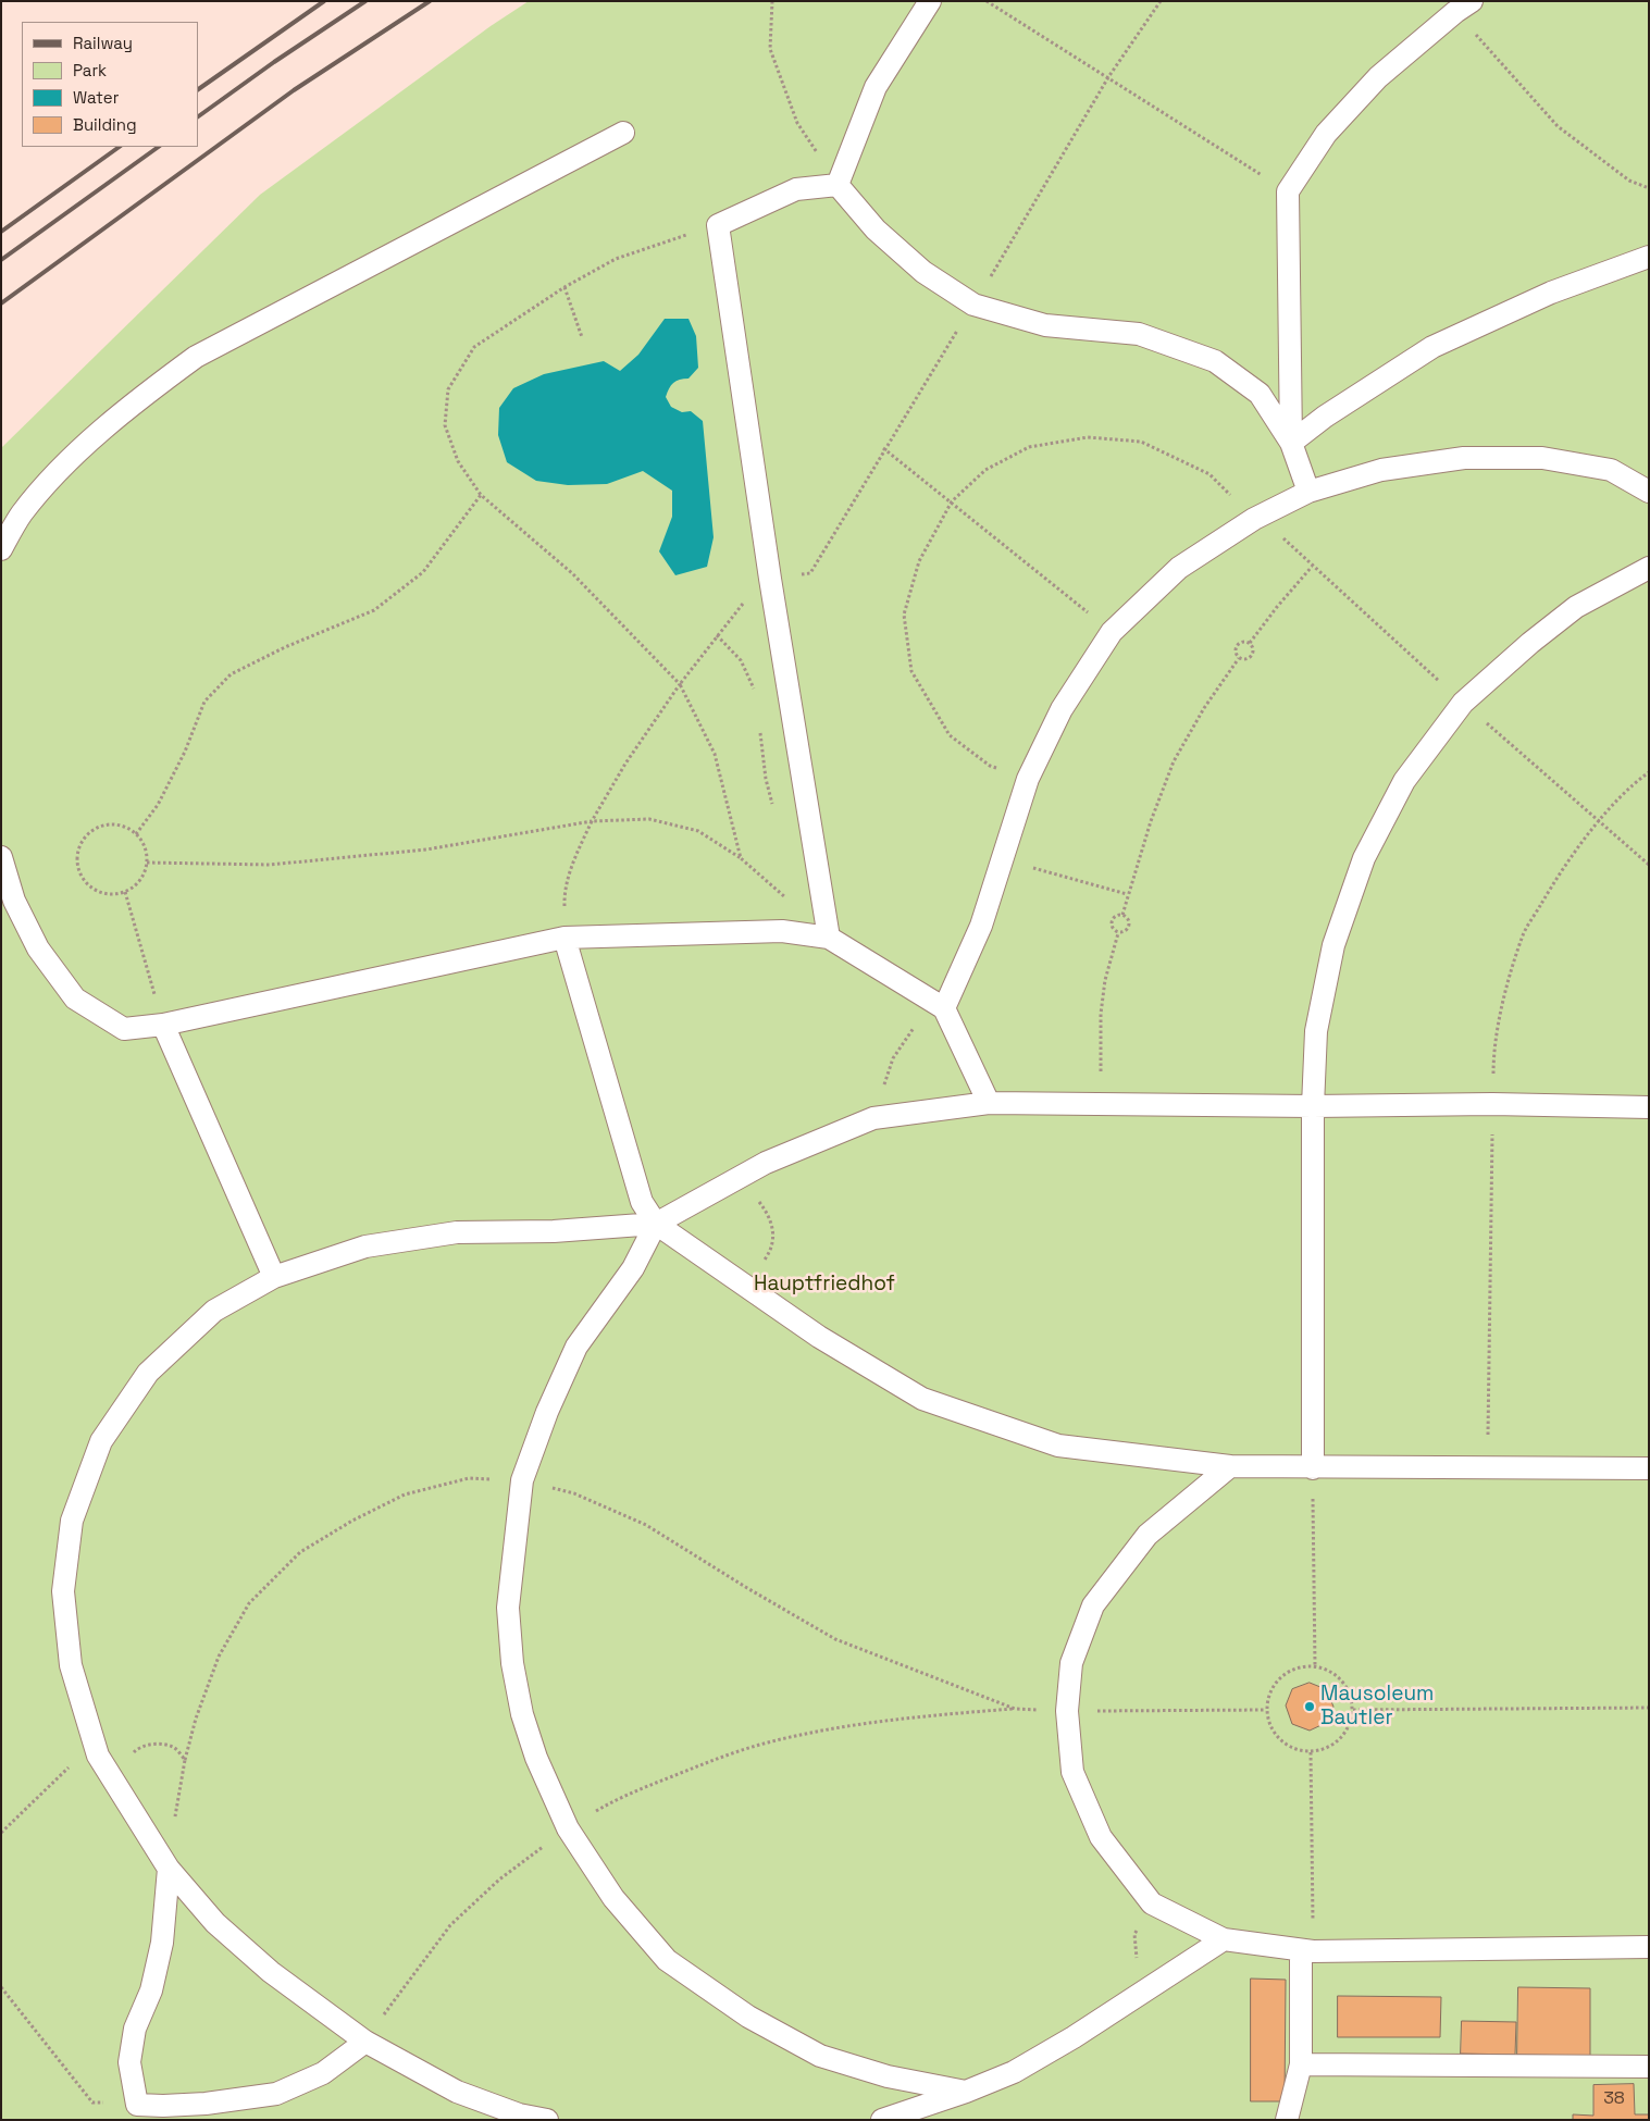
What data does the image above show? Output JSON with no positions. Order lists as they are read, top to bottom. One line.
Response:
{"parks":["Hauptfriedhof"],"places":["Mausoleum Bautler"],"house_numbers":["38"],"legend":["Railway","Park","Water","Building"]}
